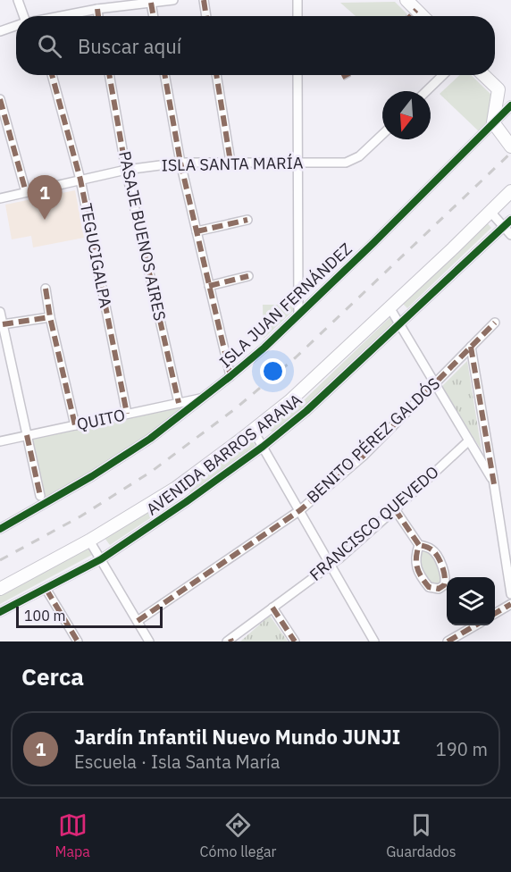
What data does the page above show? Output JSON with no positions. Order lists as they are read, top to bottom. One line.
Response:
{"streets":{"main road":["AVENIDA BARROS ARANA"],"street":["ISLA SANTA MARÍA","PASAJE BUENOS AIRES","TEGUCIGALPA","ISLA JUAN FERNÁNDEZ","QUITO","BENITO PÉREZ GALDÓS","FRANCISCO QUEVEDO"]},"crossings":[["ISLA SANTA MARÍA","PASAJE BUENOS AIRES"],["ISLA SANTA MARÍA","TEGUCIGALPA"],["PASAJE BUENOS AIRES","QUITO"],["TEGUCIGALPA","QUITO"],["ISLA JUAN FERNÁNDEZ","QUITO"]],"scale_bar":"100 m","north":"bottom","page":{"search":"Buscar aquí","pins":"1","scale":"100 m","heading":"Cerca","list":[{"mark":"1","name":"Jardín Infantil Nuevo Mundo JUNJI","note":"Escuela · Isla Santa María","value":"190 m"}],"nav":["Mapa","Cómo llegar","Guardados"]}}
